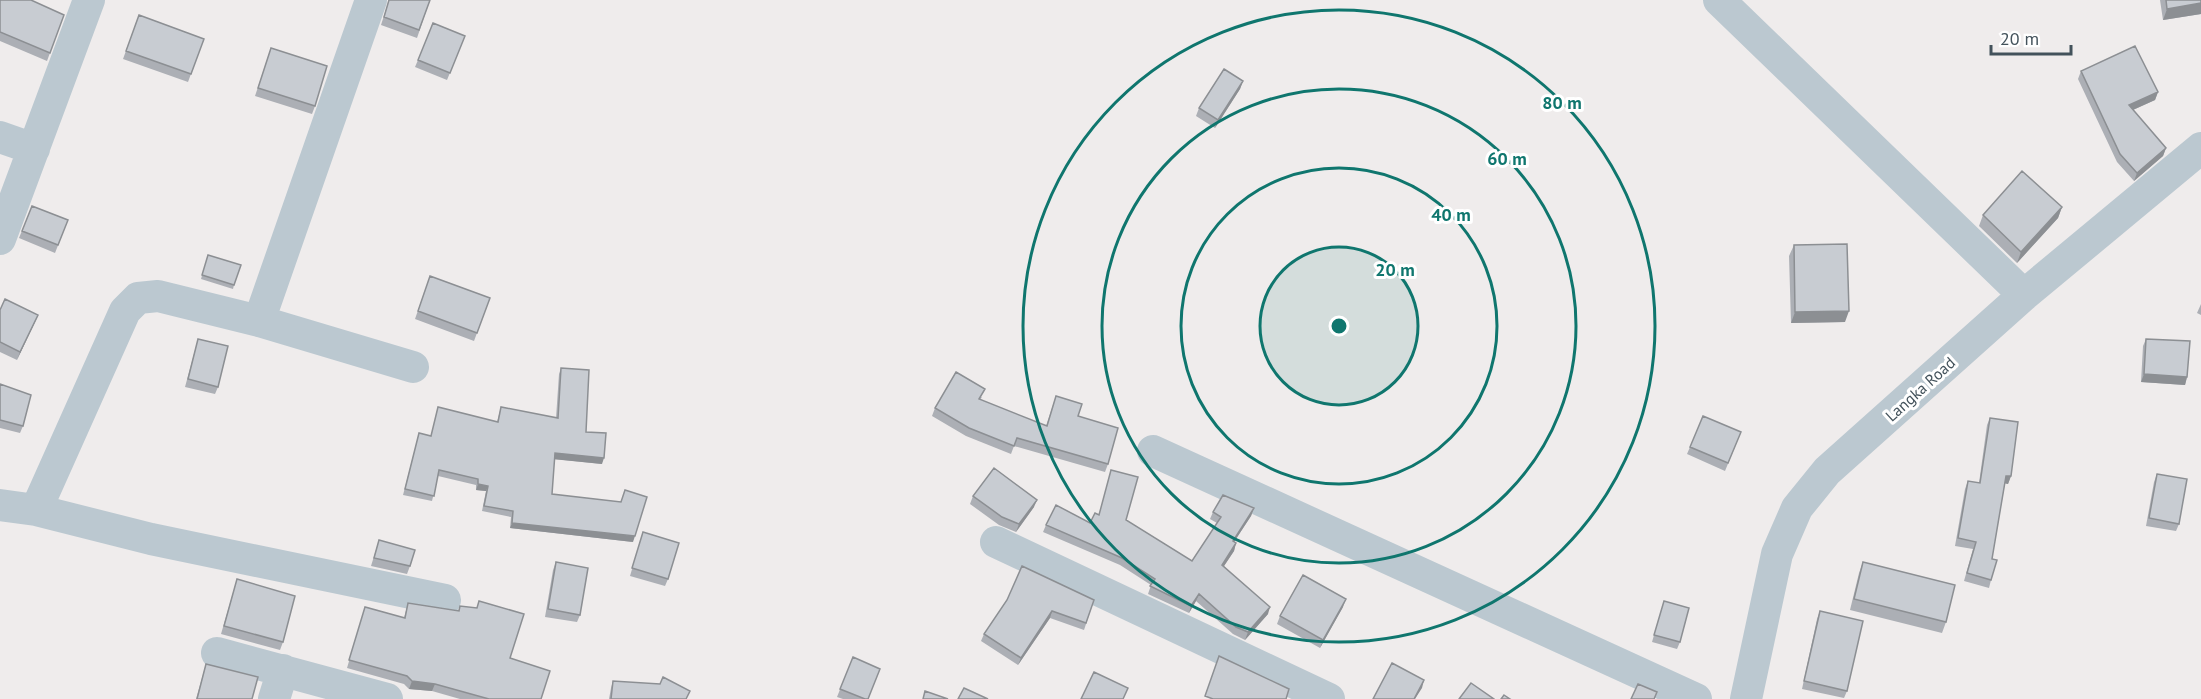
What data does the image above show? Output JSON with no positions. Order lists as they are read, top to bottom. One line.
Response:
{"streets":{"street":["Langka Road"]},"scale_bar":"20 m","rings":["80 m","60 m","40 m","20 m"]}
